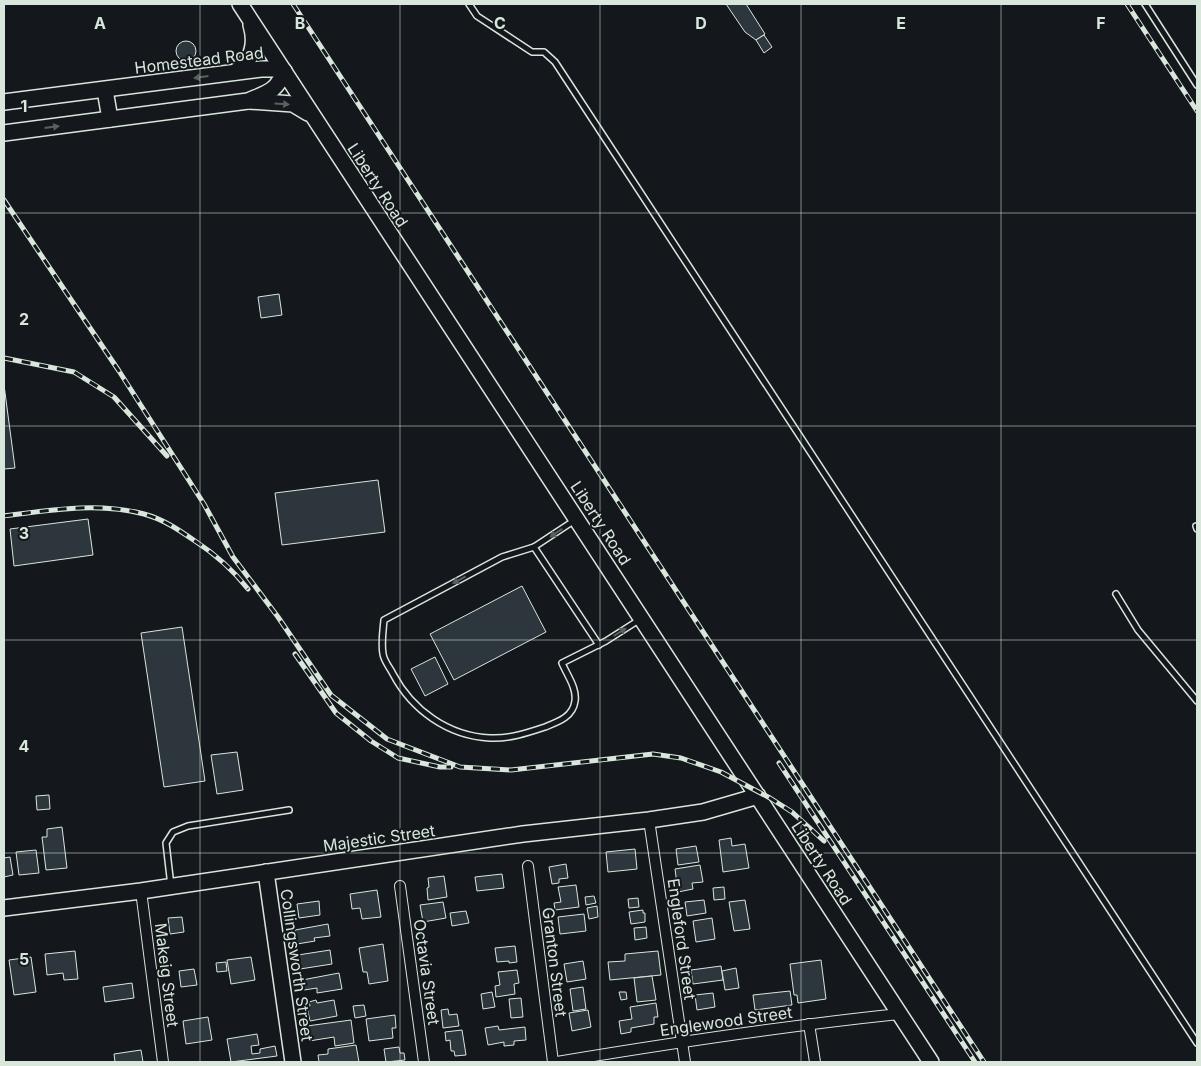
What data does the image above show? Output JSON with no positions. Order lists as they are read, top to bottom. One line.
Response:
{"streets":{"main road":["Homestead Road","Liberty Road","Majestic Street","Collingsworth Street"],"street":["Engleford Street","Granton Street","Octavia Street","Makeig Street","Englewood Street"]},"crossings":[["Homestead Road","Liberty Road"],["Liberty Road","Majestic Street"],["Liberty Road","Englewood Street"],["Majestic Street","Engleford Street"],["Majestic Street","Collingsworth Street"],["Majestic Street","Makeig Street"],["Engleford Street","Englewood Street"],["Granton Street","Englewood Street"]],"grid":{"columns":["A","B","C","D","E","F"],"rows":["1","2","3","4","5"]}}
